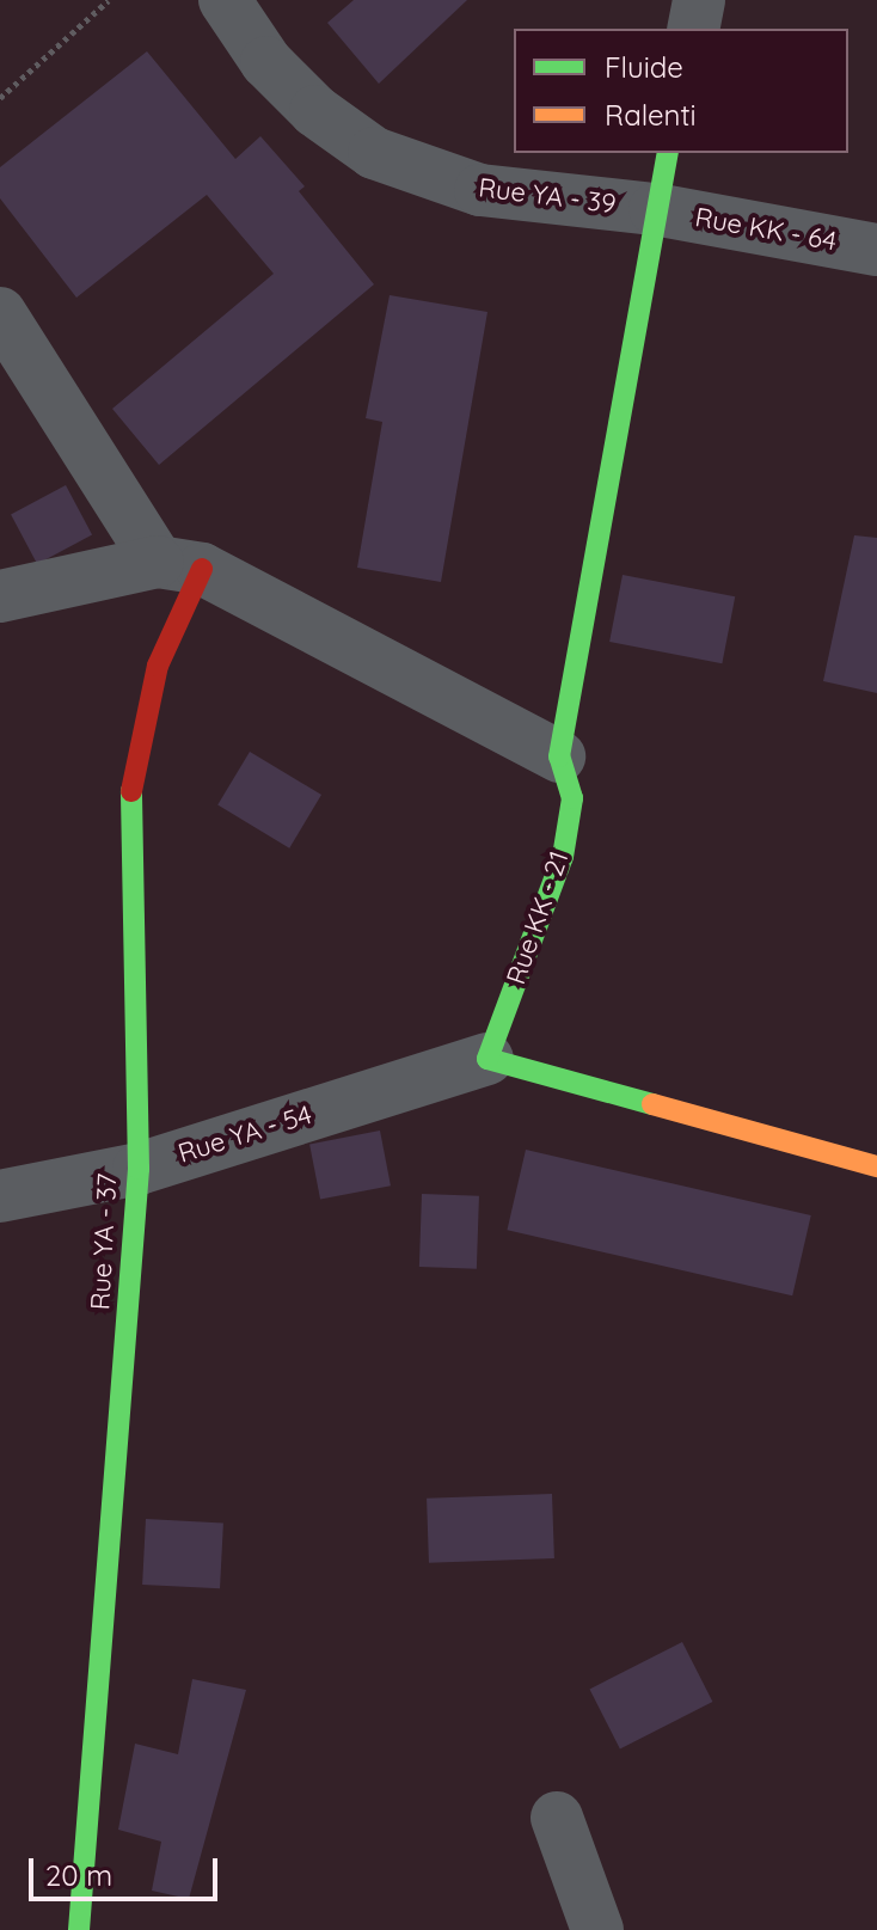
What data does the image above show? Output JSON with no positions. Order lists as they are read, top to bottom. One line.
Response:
{"streets":{"street":["Rue YA - 39","Rue KK - 64","Rue KK - 21","Rue YA - 54","Rue YA - 37"]},"crossings":[["Rue YA - 39","Rue KK - 64"],["Rue YA - 39","Rue KK - 21"],["Rue KK - 64","Rue KK - 21"],["Rue KK - 21","Rue YA - 54"],["Rue YA - 54","Rue YA - 37"]],"legend":["Fluide","Ralenti"],"scale_bar":"20 m"}
